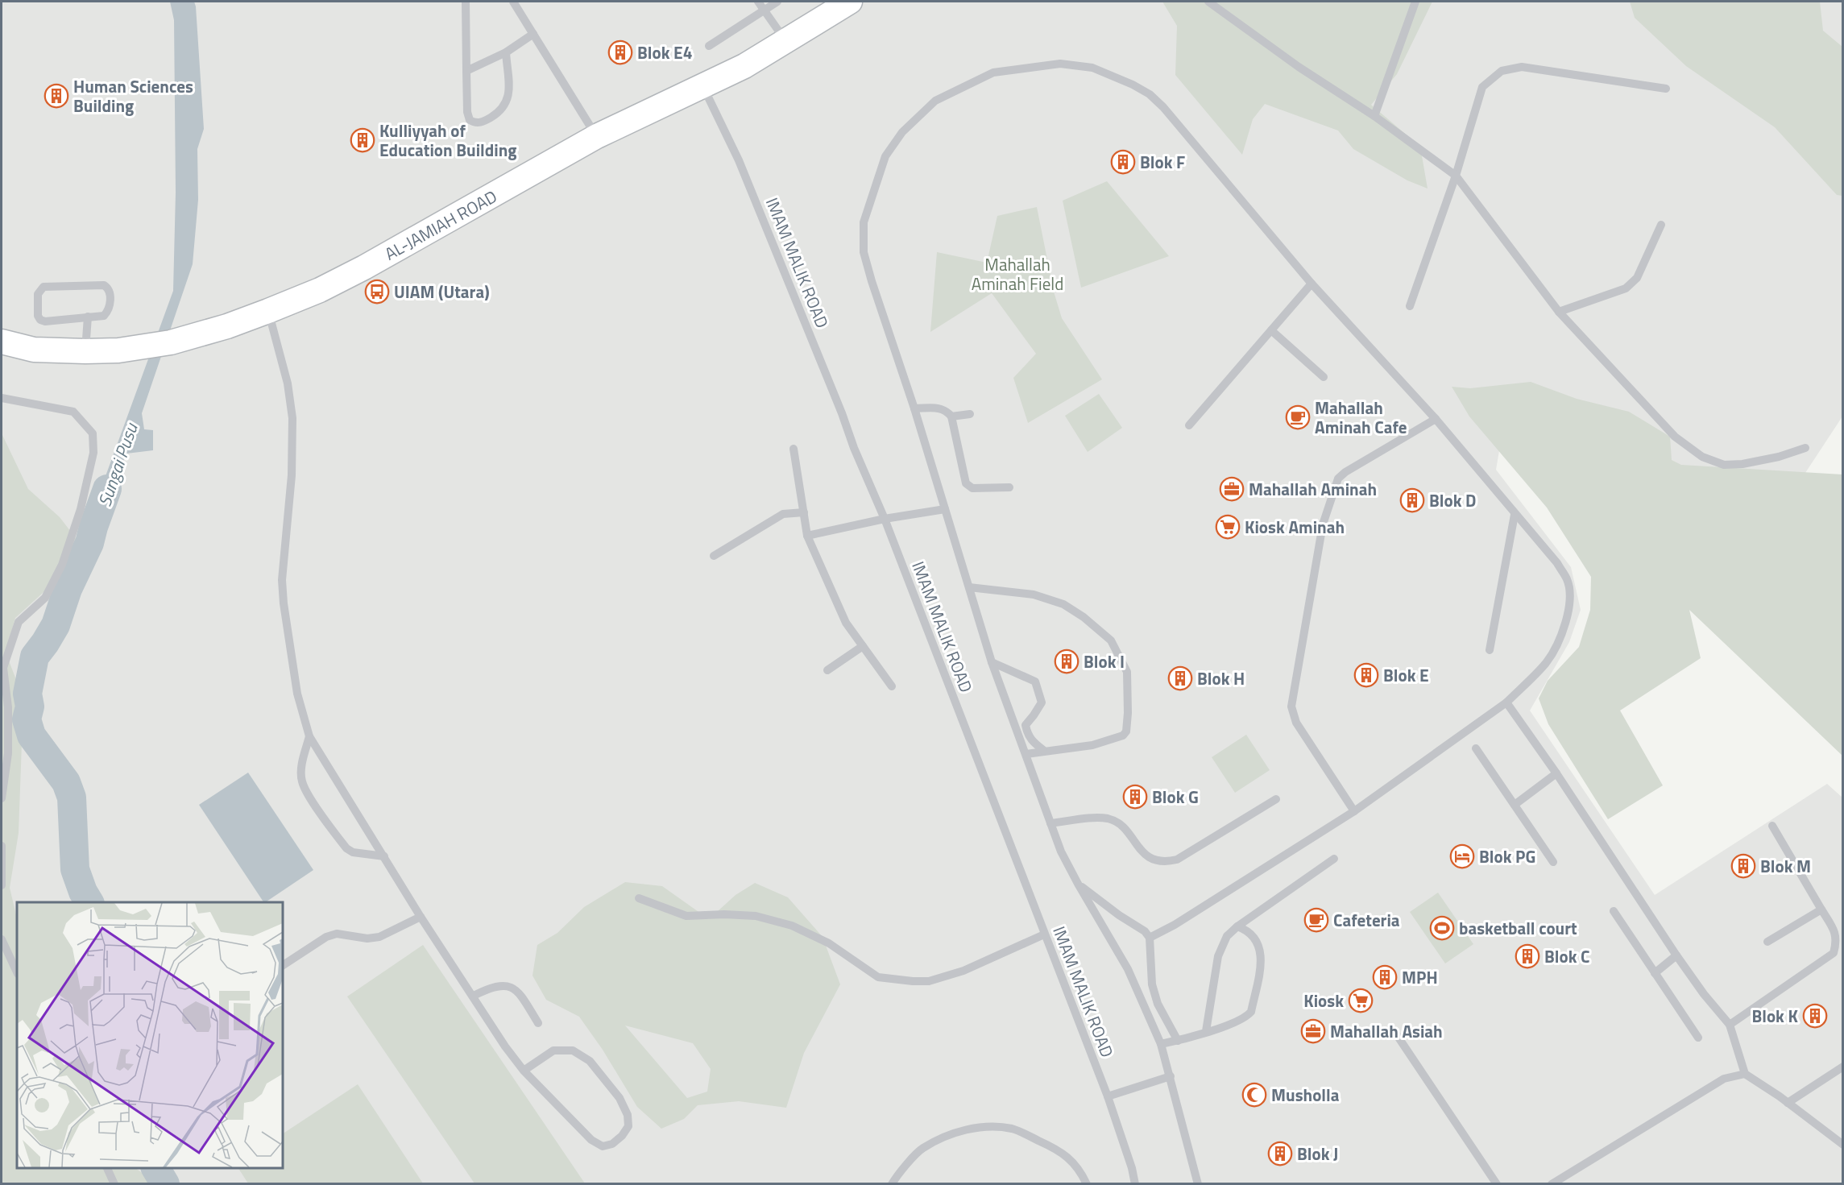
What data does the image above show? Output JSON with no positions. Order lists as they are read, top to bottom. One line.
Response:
{"streets":{"street":["AL-JAMIAH ROAD"],"lane":["IMAM MALIK ROAD"]},"crossings":[["AL-JAMIAH ROAD","IMAM MALIK ROAD"]],"water":["Sungai Pusu"],"parks":["Mahallah Aminah Field"],"places":{"building":["Blok E4","Human Sciences Building","Kulliyyah of Education Building","Blok F","Blok D","Blok I","Blok E","Blok H","Blok G","Blok M","Blok C","MPH","Blok K","Blok J"],"bus stop":["UIAM (Utara)"],"cafe":["Mahallah Aminah Cafe","Cafeteria"],"office":["Mahallah Aminah","Mahallah Asiah"],"supermarket":["Kiosk Aminah","Kiosk"],"hotel":["Blok PG"],"sports":["basketball court"],"mosque":["Musholla"]}}
